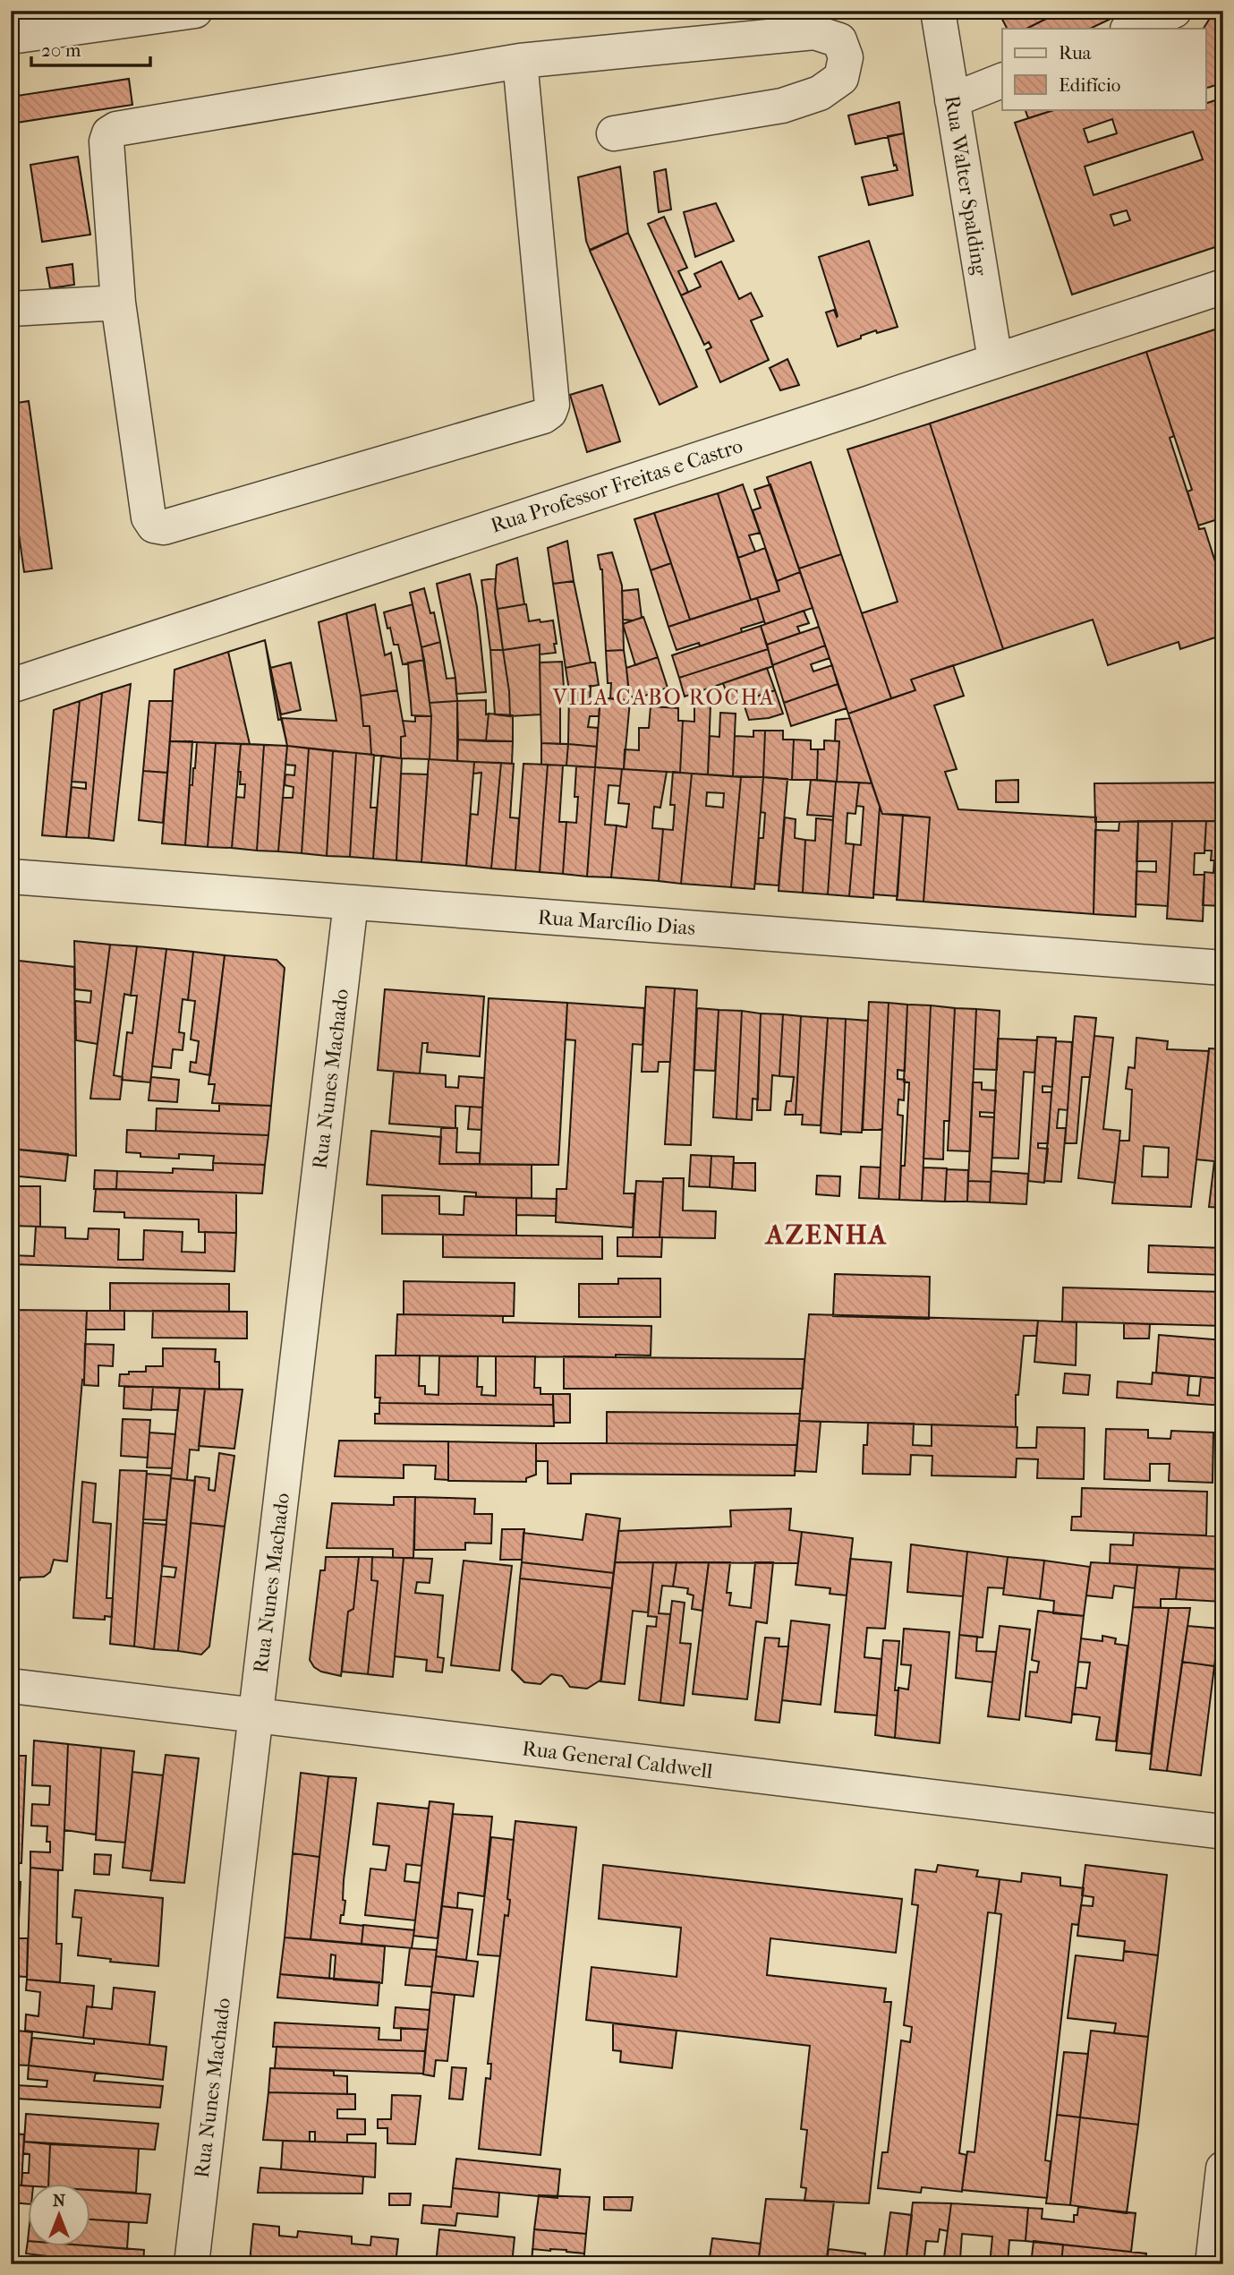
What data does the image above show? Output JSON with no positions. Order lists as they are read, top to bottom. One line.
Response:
{"streets":{"street":["Rua Walter Spalding","Rua Professor Freitas e Castro","Rua Marcílio Dias","Rua Nunes Machado","Rua General Caldwell"]},"crossings":[["Rua Walter Spalding","Rua Professor Freitas e Castro"],["Rua Marcílio Dias","Rua Nunes Machado"],["Rua Nunes Machado","Rua General Caldwell"]],"districts":["VILA CABO ROCHA","AZENHA"],"legend":["Rua","Edifício"],"scale_bar":"20 m","north":"top"}
